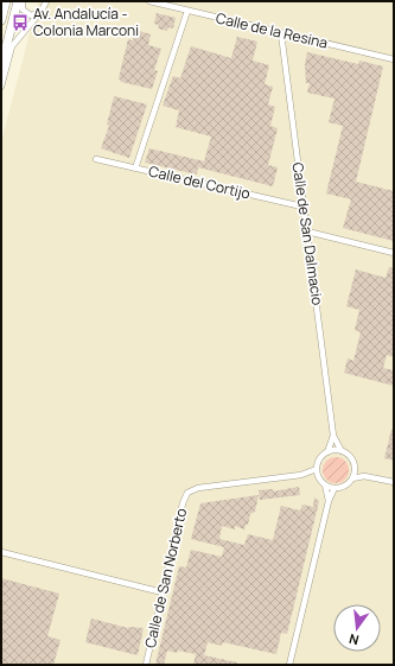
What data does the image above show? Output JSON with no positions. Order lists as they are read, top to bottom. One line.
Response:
{"streets":{"street":["Calle de la Resina","Calle del Cortijo","Calle de San Dalmacio","Calle de San Norberto"]},"crossings":[["Calle de la Resina","Calle de San Dalmacio"],["Calle del Cortijo","Calle de San Dalmacio"],["Calle de San Dalmacio","Calle de San Norberto"]],"places":{"bus stop":["Av. Andalucía - Colonia Marconi"]},"north":"bottom"}
